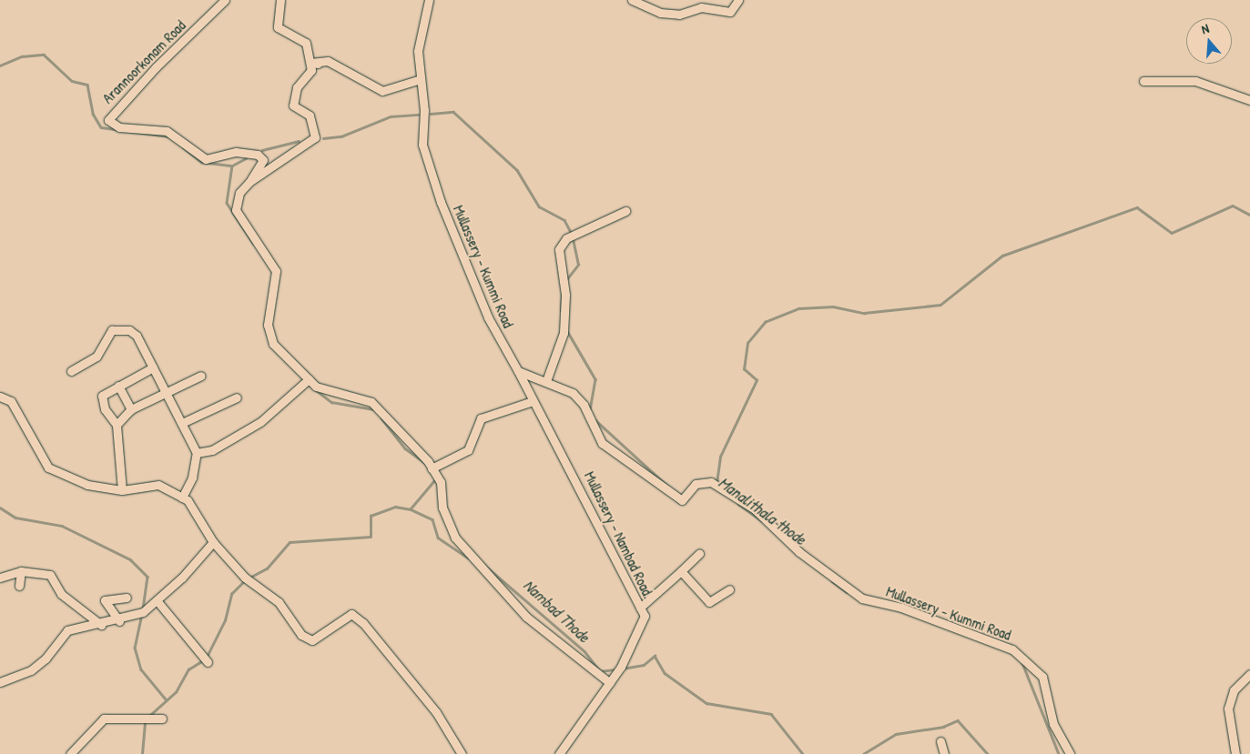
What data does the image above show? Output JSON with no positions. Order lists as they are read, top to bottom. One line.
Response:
{"streets":{"street":["Arannoorkonam Road","Mullassery - Kummi Road","Mullassery - Nambad Road."]},"crossings":[["Arannoorkonam Road","Mullassery - Nambad Road."],["Mullassery - Kummi Road","Mullassery - Nambad Road."]],"water":["Manalithala thode","Nambad Thode"],"north":"top"}
